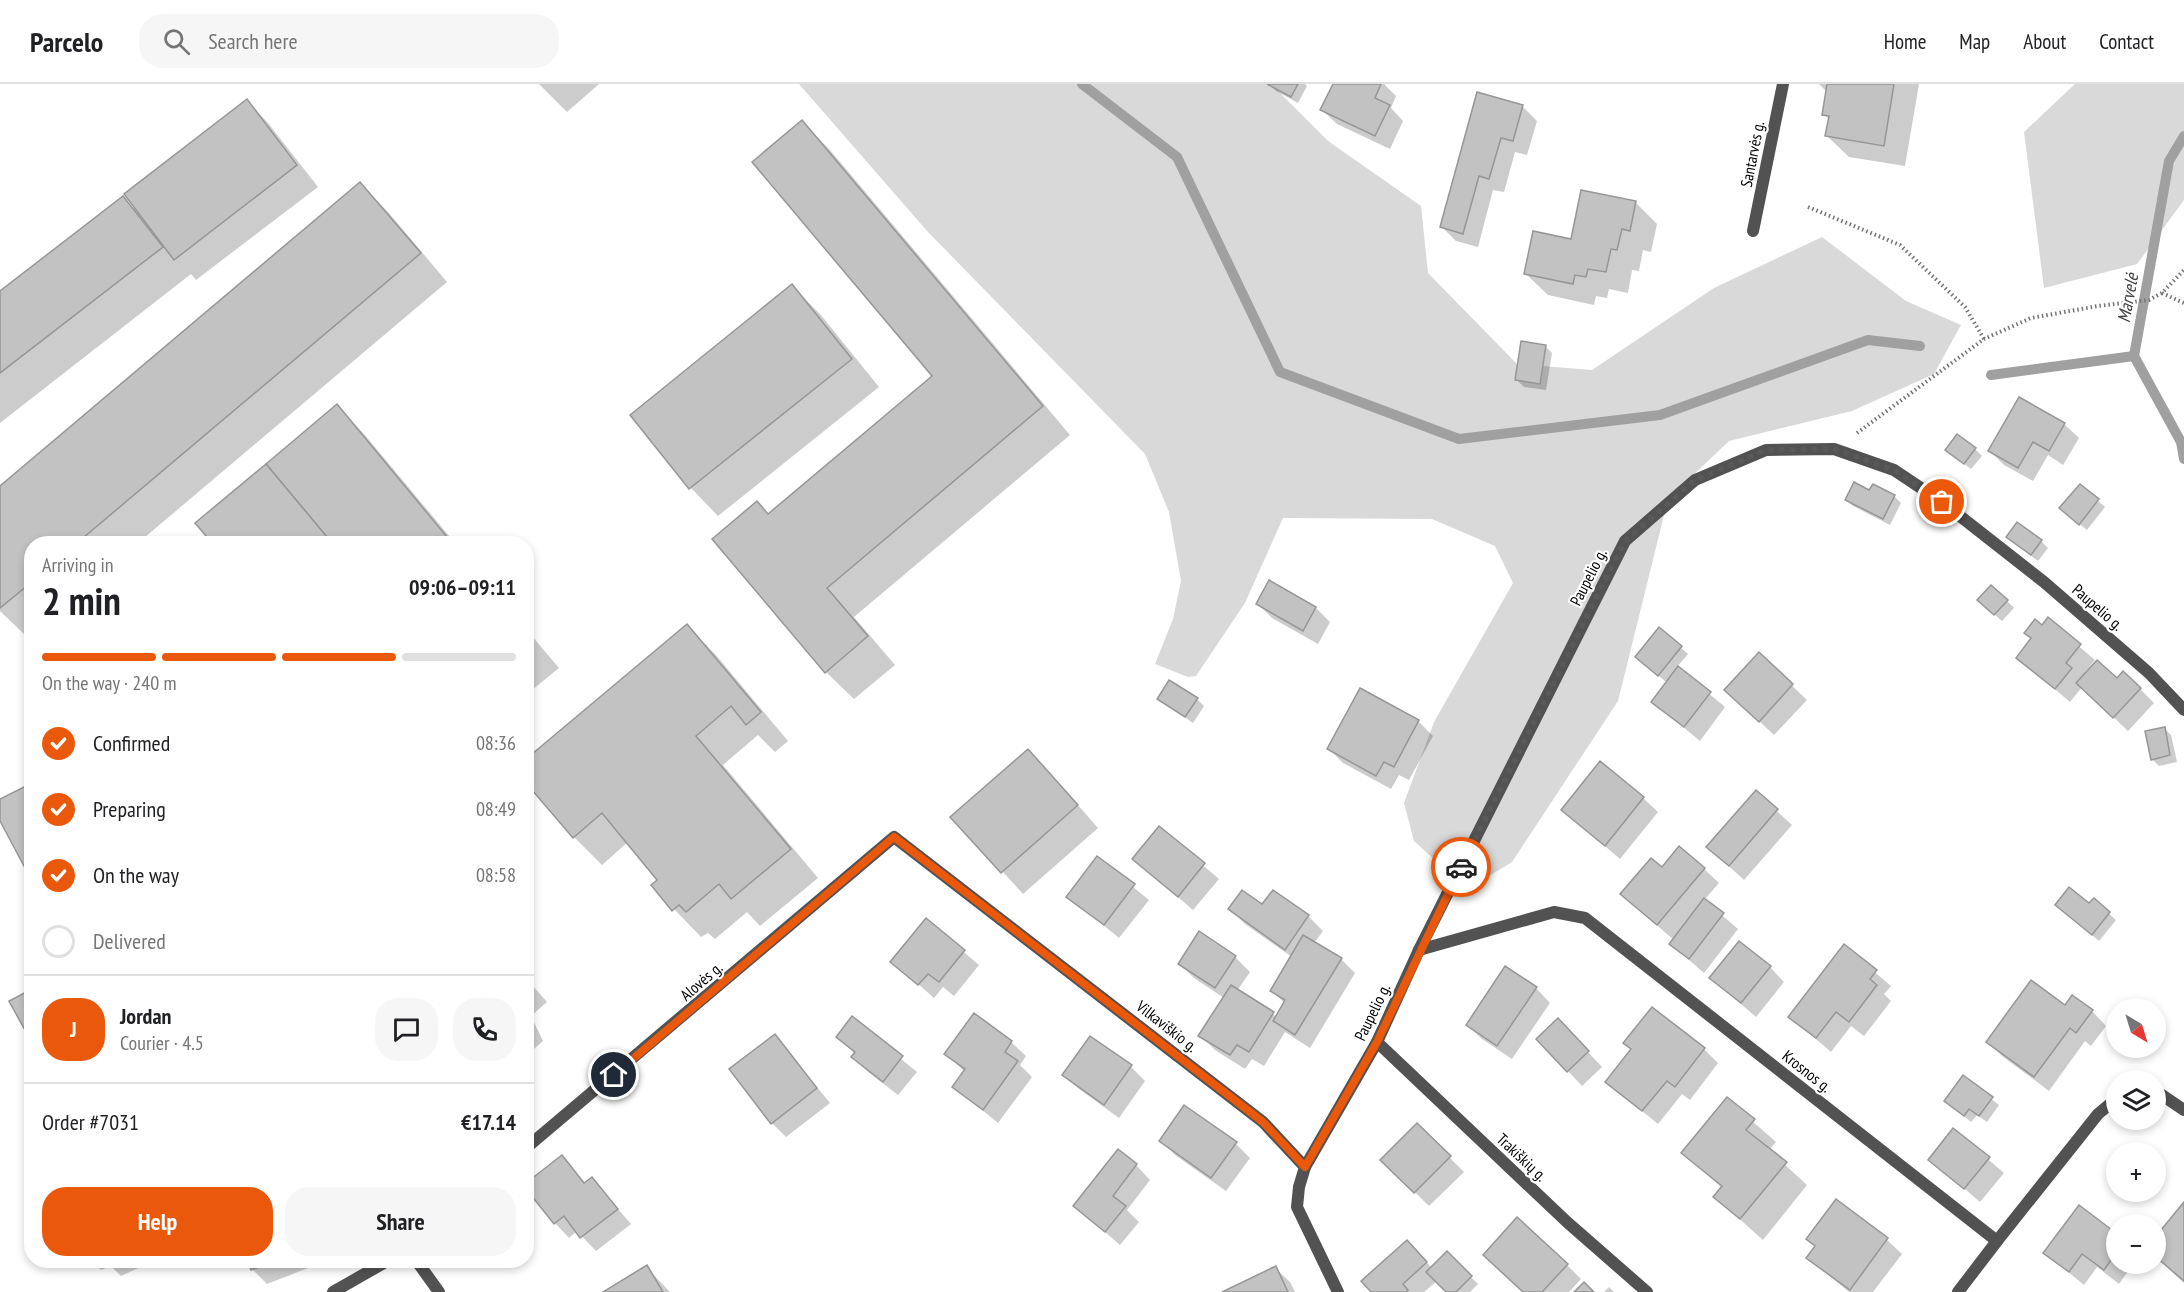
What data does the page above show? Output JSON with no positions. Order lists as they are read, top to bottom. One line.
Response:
{"streets":{"street":["Santarvės g.","Paupelio g.","Alovės g.","Vilkaviškio g.","Krosnos g.","Trakiškių g."]},"crossings":[["Paupelio g.","Vilkaviškio g."],["Paupelio g.","Krosnos g."],["Paupelio g.","Trakiškių g."],["Alovės g.","Vilkaviškio g."]],"water":["Marvelė"],"north":"bottom right","page":{"header":"Parcelo","search":"Search here","nav":["Home","Map","About","Contact"],"heading":["2 min","Arriving in","09:06–09:11"],"panel":["Jordan","Courier · 4.5","Order #7031","€17.14"],"bar":"On the way · 240 m","list":[["Confirmed","08:36"],["Preparing","08:49"],["On the way","08:58"],"Delivered"],"map_buttons":["+","−"],"round":"J","buttons":["Help","Share"]}}
